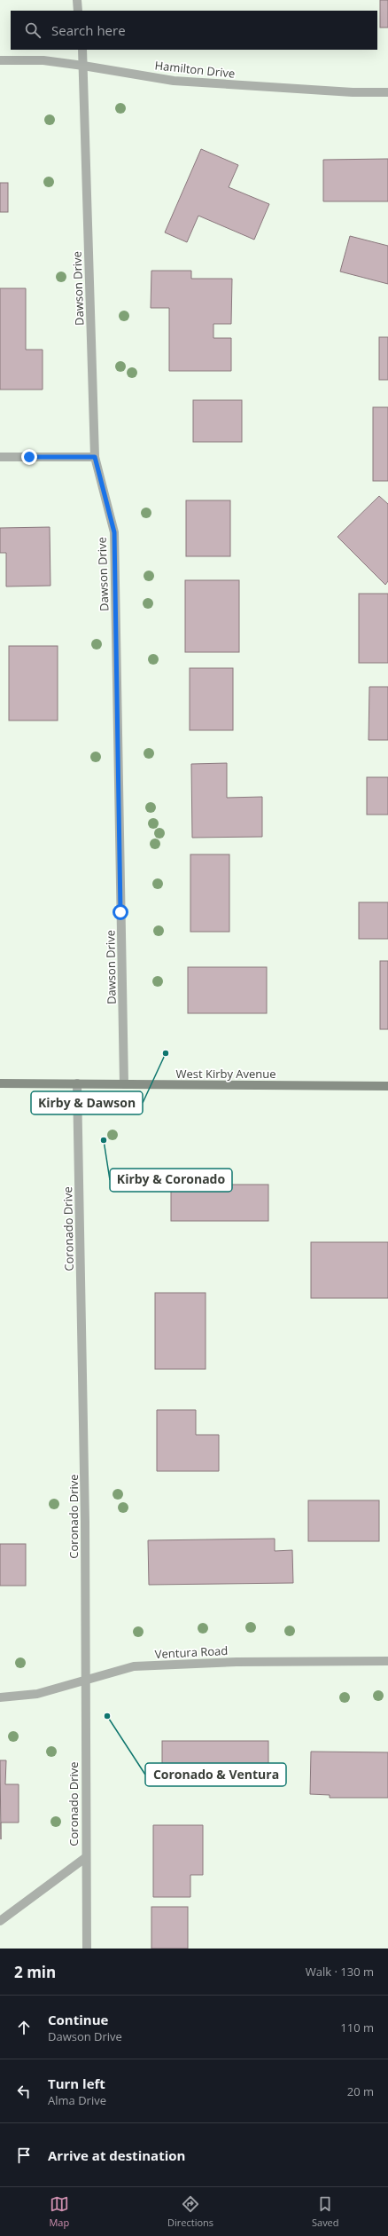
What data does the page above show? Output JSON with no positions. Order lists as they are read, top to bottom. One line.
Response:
{"streets":{"main road":["West Kirby Avenue"],"street":["Hamilton Drive","Dawson Drive","Coronado Drive","Ventura Road"]},"crossings":[["Hamilton Drive","Dawson Drive"],["Dawson Drive","West Kirby Avenue"],["West Kirby Avenue","Coronado Drive"],["Coronado Drive","Ventura Road"]],"places":["Kirby & Dawson","Kirby & Coronado","Coronado & Ventura"],"page":{"search":"Search here","heading":["2 min","Walk · 130 m"],"list":[["Continue","Dawson Drive","110 m"],["Turn left","Alma Drive","20 m"],"Arrive at destination"],"nav":["Map","Directions","Saved"]}}
